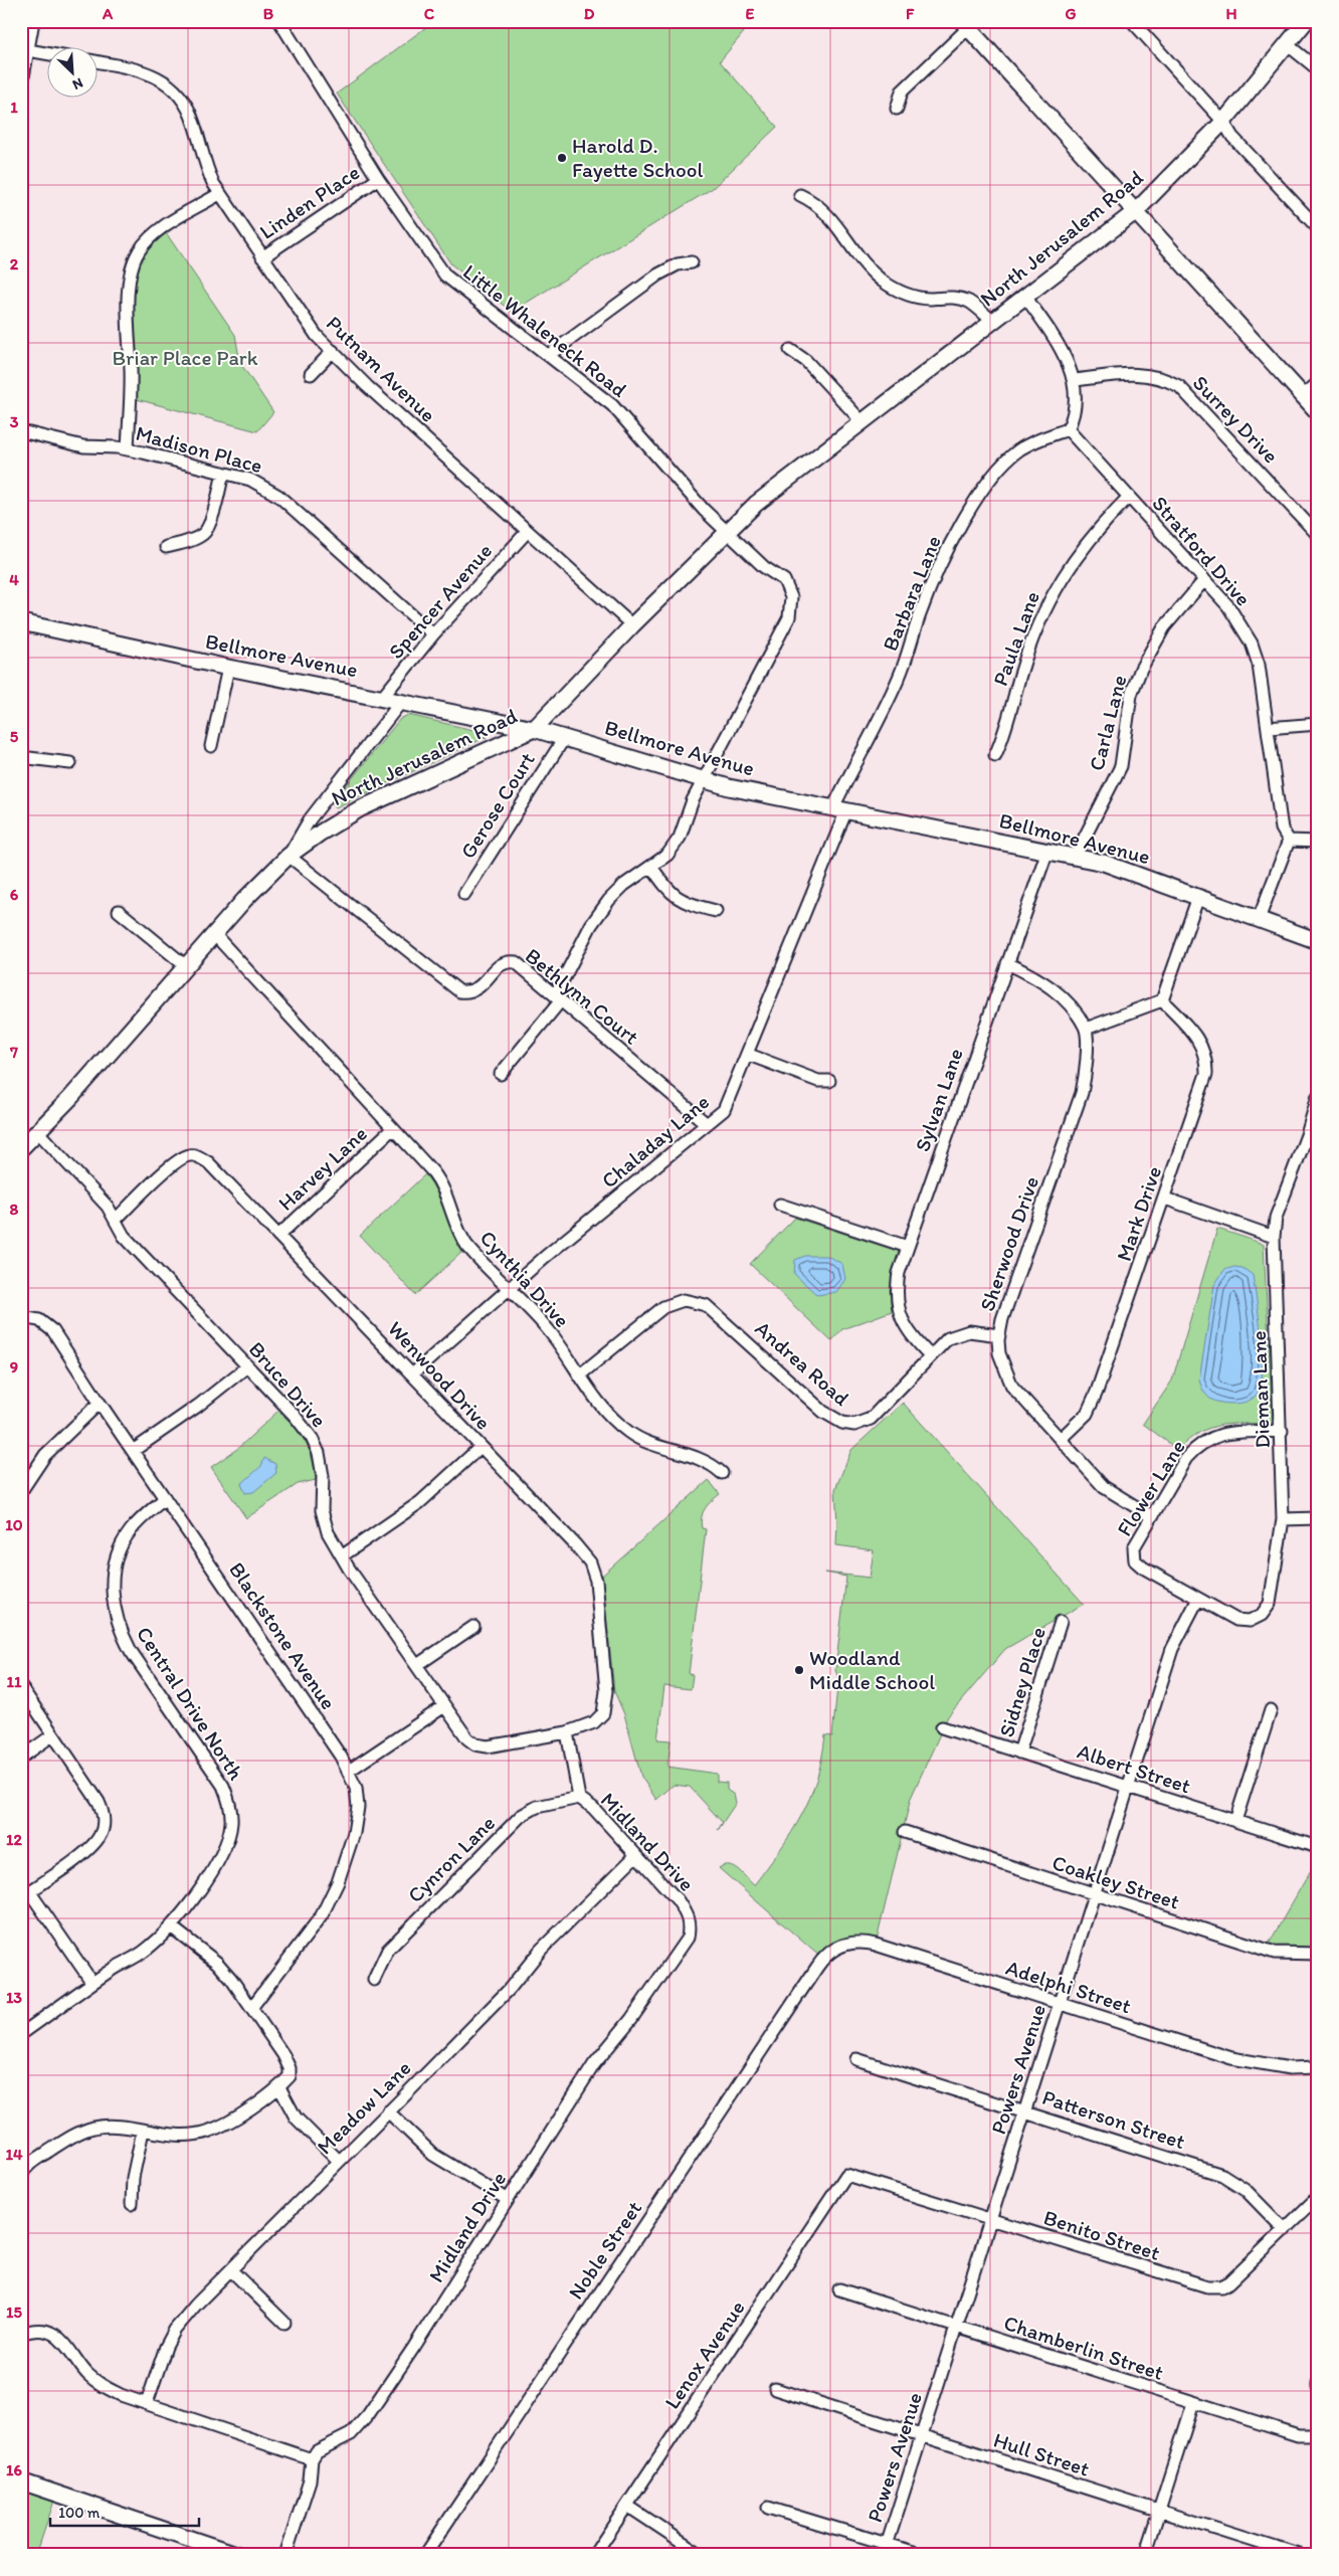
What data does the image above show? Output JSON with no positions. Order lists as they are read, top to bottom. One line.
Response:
{"streets":{"main road":["North Jerusalem Road","Bellmore Avenue"],"street":["Linden Place","Little Whaleneck Road","Putnam Avenue","Surrey Drive","Madison Place","Stratford Drive","Barbara Lane","Spencer Avenue","Paula Lane","Carla Lane","Gerose Court","Bethlynn Court","Sylvan Lane","Chaladay Lane","Harvey Lane","Mark Drive","Sherwood Drive","Cynthia Drive","Andrea Road","Wenwood Drive","Bruce Drive","Dieman Lane","Flower Lane","Blackstone Avenue","Sidney Place","Central Drive North","Albert Street","Midland Drive","Cynron Lane","Coakley Street","Adelphi Street","Powers Avenue","Meadow Lane","Patterson Street","Benito Street","Noble Street","Chamberlin Street","Lenox Avenue","Hull Street"]},"crossings":[["Linden Place","Little Whaleneck Road"],["Linden Place","Putnam Avenue"],["North Jerusalem Road","Little Whaleneck Road"],["North Jerusalem Road","Putnam Avenue"],["North Jerusalem Road","Bellmore Avenue"],["North Jerusalem Road","Bethlynn Court"],["North Jerusalem Road","Cynthia Drive"],["North Jerusalem Road","Bruce Drive"],["Little Whaleneck Road","Bellmore Avenue"],["Little Whaleneck Road","Bethlynn Court"],["Putnam Avenue","Spencer Avenue"],["Madison Place","Spencer Avenue"],["Stratford Drive","Barbara Lane"],["Stratford Drive","Paula Lane"],["Stratford Drive","Carla Lane"],["Barbara Lane","Bellmore Avenue"],["Barbara Lane","Chaladay Lane"],["Spencer Avenue","Bellmore Avenue"],["Bellmore Avenue","Carla Lane"],["Bellmore Avenue","Gerose Court"],["Bellmore Avenue","Sylvan Lane"],["Bellmore Avenue","Chaladay Lane"],["Bethlynn Court","Chaladay Lane"],["Sylvan Lane","Andrea Road"],["Chaladay Lane","Cynthia Drive"],["Chaladay Lane","Wenwood Drive"],["Harvey Lane","Cynthia Drive"],["Harvey Lane","Wenwood Drive"],["Mark Drive","Sherwood Drive"],["Sherwood Drive","Andrea Road"],["Sherwood Drive","Flower Lane"],["Cynthia Drive","Andrea Road"],["Wenwood Drive","Bruce Drive"],["Wenwood Drive","Midland Drive"],["Bruce Drive","Midland Drive"],["Dieman Lane","Flower Lane"],["Dieman Lane","Powers Avenue"],["Flower Lane","Powers Avenue"],["Blackstone Avenue","Central Drive North"],["Sidney Place","Albert Street"],["Albert Street","Powers Avenue"],["Midland Drive","Cynron Lane"],["Midland Drive","Meadow Lane"],["Coakley Street","Powers Avenue"],["Adelphi Street","Powers Avenue"],["Adelphi Street","Noble Street"],["Powers Avenue","Patterson Street"],["Powers Avenue","Benito Street"],["Powers Avenue","Chamberlin Street"],["Powers Avenue","Hull Street"],["Patterson Street","Benito Street"],["Benito Street","Lenox Avenue"]],"parks":["Briar Place Park"],"places":["Harold D. Fayette School","Woodland Middle School"],"scale_bar":"100 m","north":"bottom right","grid":{"columns":["A","B","C","D","E","F","G","H"],"rows":["1","2","3","4","5","6","7","8","9","10","11","12","13","14","15","16"]}}
